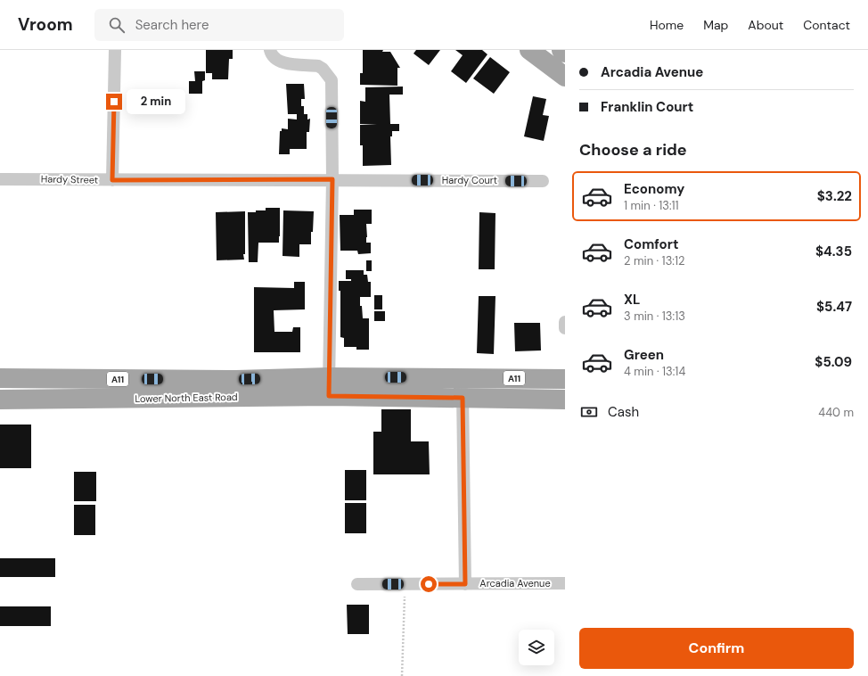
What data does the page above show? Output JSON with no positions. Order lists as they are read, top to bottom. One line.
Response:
{"streets":{"main road":["A11","Lower North East Road"],"street":["Hardy Street","Hardy Court","Arcadia Avenue"]},"crossings":[["Hardy Street","Hardy Court"]],"page":{"header":"Vroom","search":"Search here","nav":["Home","Map","About","Contact"],"banner":["Arcadia Avenue","Franklin Court"],"bubble":"2 min","heading":"Choose a ride","list":[{"name":"Economy","note":"1 min · 13:11","value":"$3.22"},{"name":"Comfort","note":"2 min · 13:12","value":"$4.35"},{"name":"XL","note":"3 min · 13:13","value":"$5.47"},{"name":"Green","note":"4 min · 13:14","value":"$5.09"}],"pay":["Cash","440 m"],"buttons":"Confirm"}}
